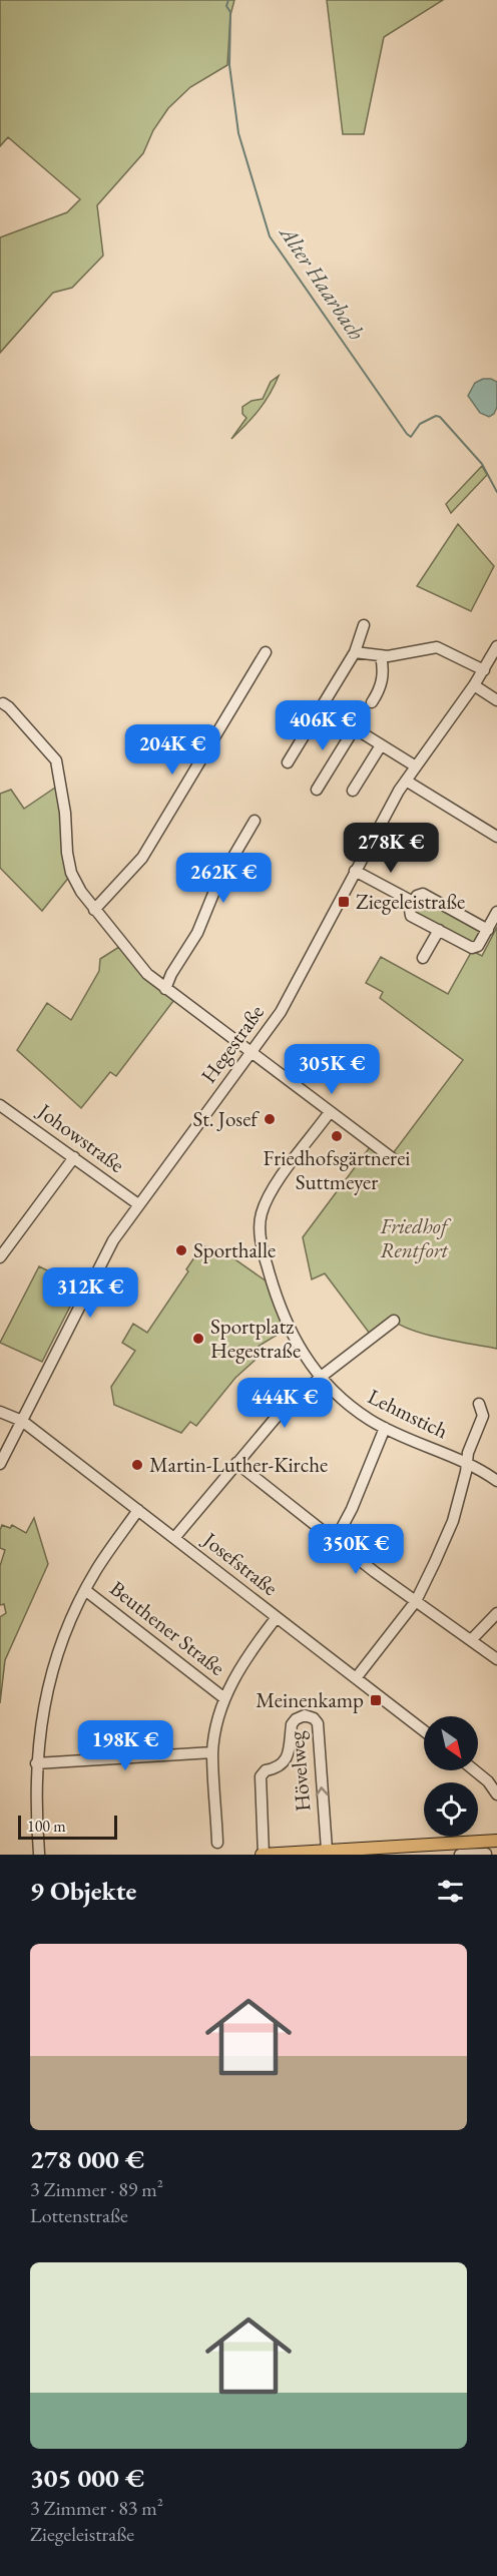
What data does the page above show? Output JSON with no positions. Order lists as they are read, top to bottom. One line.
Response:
{"streets":{"street":["Hegestraße","Johowstraße","Lehmstich","Josefstraße","Beuthener Straße","Hövelweg"]},"crossings":[["Hegestraße","Johowstraße"],["Hegestraße","Josefstraße"]],"water":["Alter Haarbach"],"parks":["Friedhof Rentfort"],"places":{"transit":["Ziegeleistraße","Meinenkamp"],"other":["St. Josef","Friedhofsgärtnerei Suttmeyer","Sporthalle","Sportplatz Hegestraße","Martin-Luther-Kirche"]},"scale_bar":"100 m","north":"bottom right","page":{"price":["406K €","204K €","278K €","262K €","305K €","312K €","444K €","350K €","198K €"],"scale":"100 m","heading":"9 Objekte","list":[{"name":"278 000 €","note":"3 Zimmer · 89 m² · Lottenstraße"},{"name":"305 000 €","note":"3 Zimmer · 83 m² · Ziegeleistraße"}]}}
